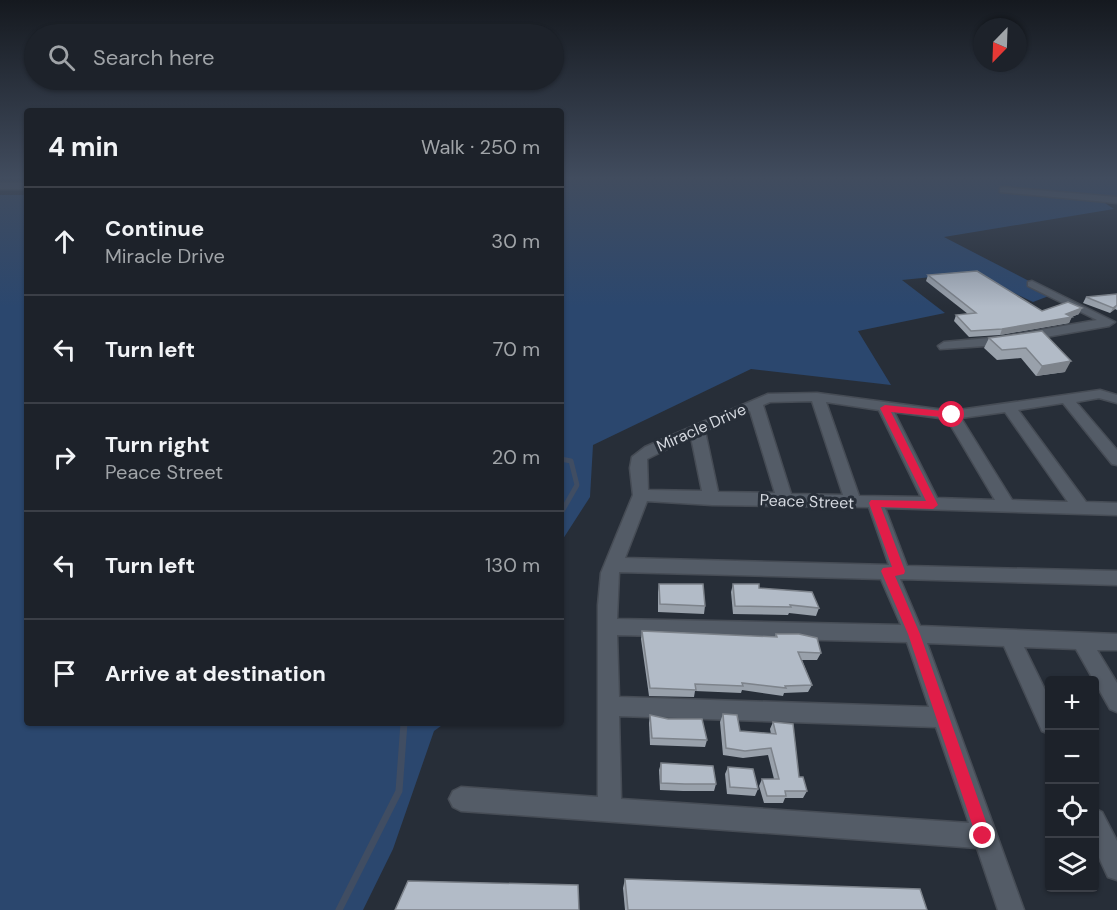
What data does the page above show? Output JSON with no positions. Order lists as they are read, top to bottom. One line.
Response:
{"streets":{"street":["Miracle Drive","Peace Street"]},"crossings":[["Miracle Drive","Peace Street"]],"north":"bottom left","page":{"search":"Search here","heading":["4 min","Walk · 250 m"],"list":[["Continue","Miracle Drive","30 m"],["Turn left","70 m"],["Turn right","Peace Street","20 m"],["Turn left","130 m"],"Arrive at destination"],"map_buttons":["+","−"]}}
